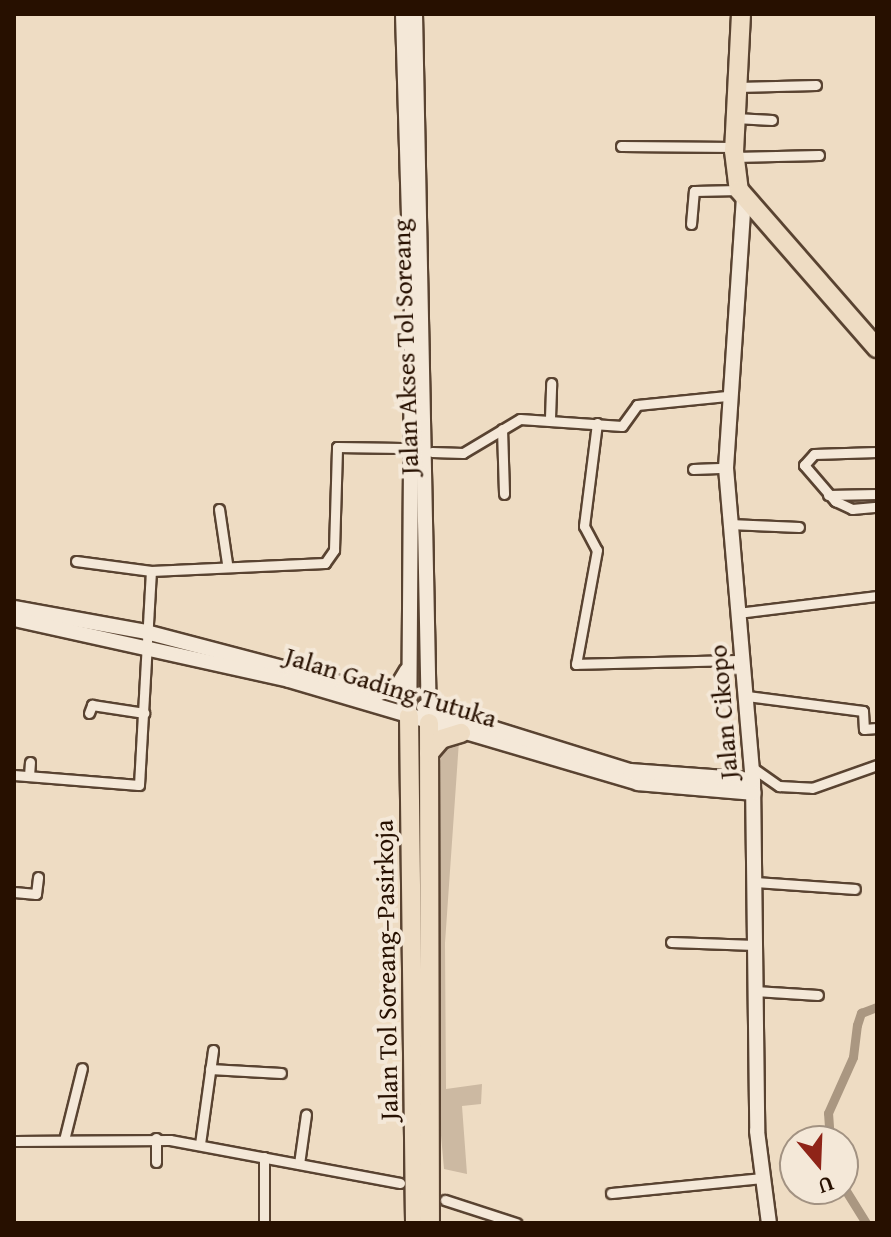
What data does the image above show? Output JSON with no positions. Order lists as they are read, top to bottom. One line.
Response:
{"streets":{"highway":["Jalan Tol Soreang–Pasirkoja"],"street":["Jalan Akses Tol Soreang","Jalan Gading Tutuka","Jalan Cikopo"]},"crossings":[["Jalan Akses Tol Soreang","Jalan Gading Tutuka"],["Jalan Akses Tol Soreang","Jalan Tol Soreang–Pasirkoja"],["Jalan Gading Tutuka","Jalan Cikopo"],["Jalan Gading Tutuka","Jalan Tol Soreang–Pasirkoja"]],"north":"bottom"}
